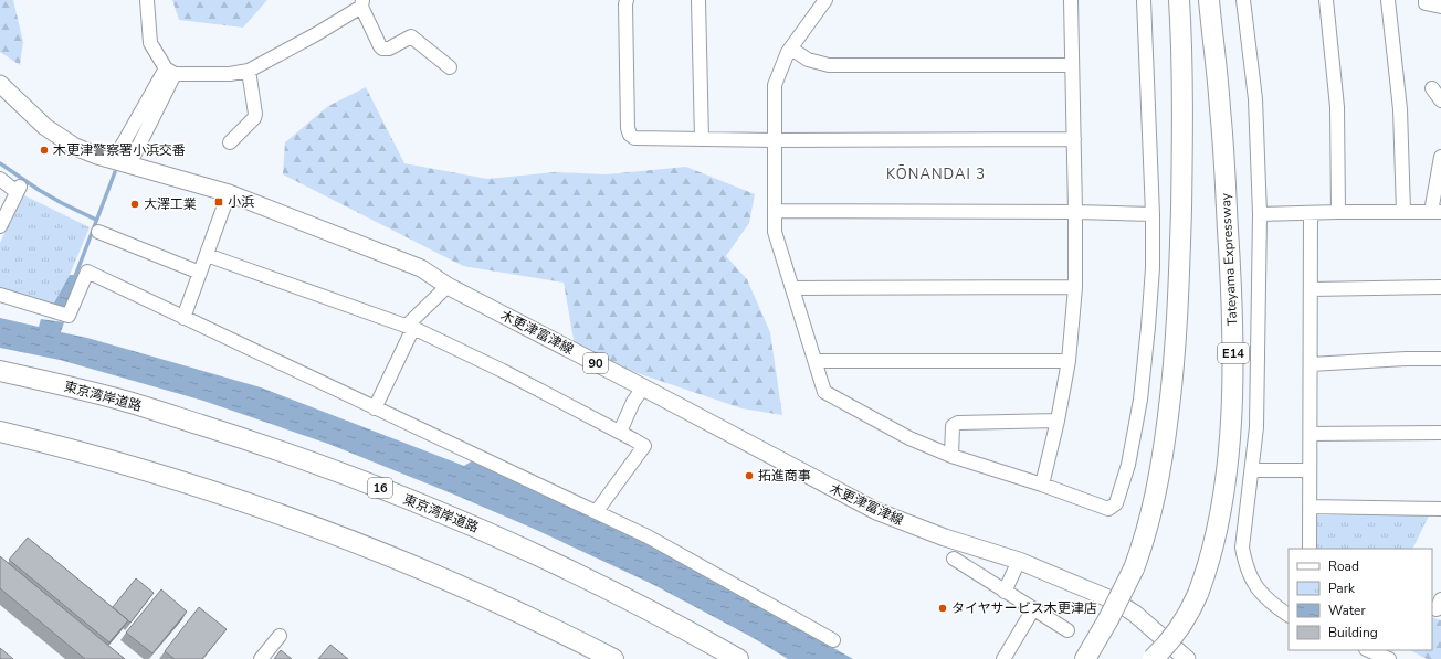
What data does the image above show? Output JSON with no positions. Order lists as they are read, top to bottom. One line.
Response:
{"streets":{"highway":["Tateyama Expressway","E14","東京湾岸道路","16"],"main road":["木更津富津線","90"]},"districts":["KŌNANDAI 3"],"places":{"other":["木更津警察署小浜交番","大澤工業","拓進商事","タイヤサービス木更津店"],"transit":["小浜"]},"legend":["Road","Park","Water","Building"]}
